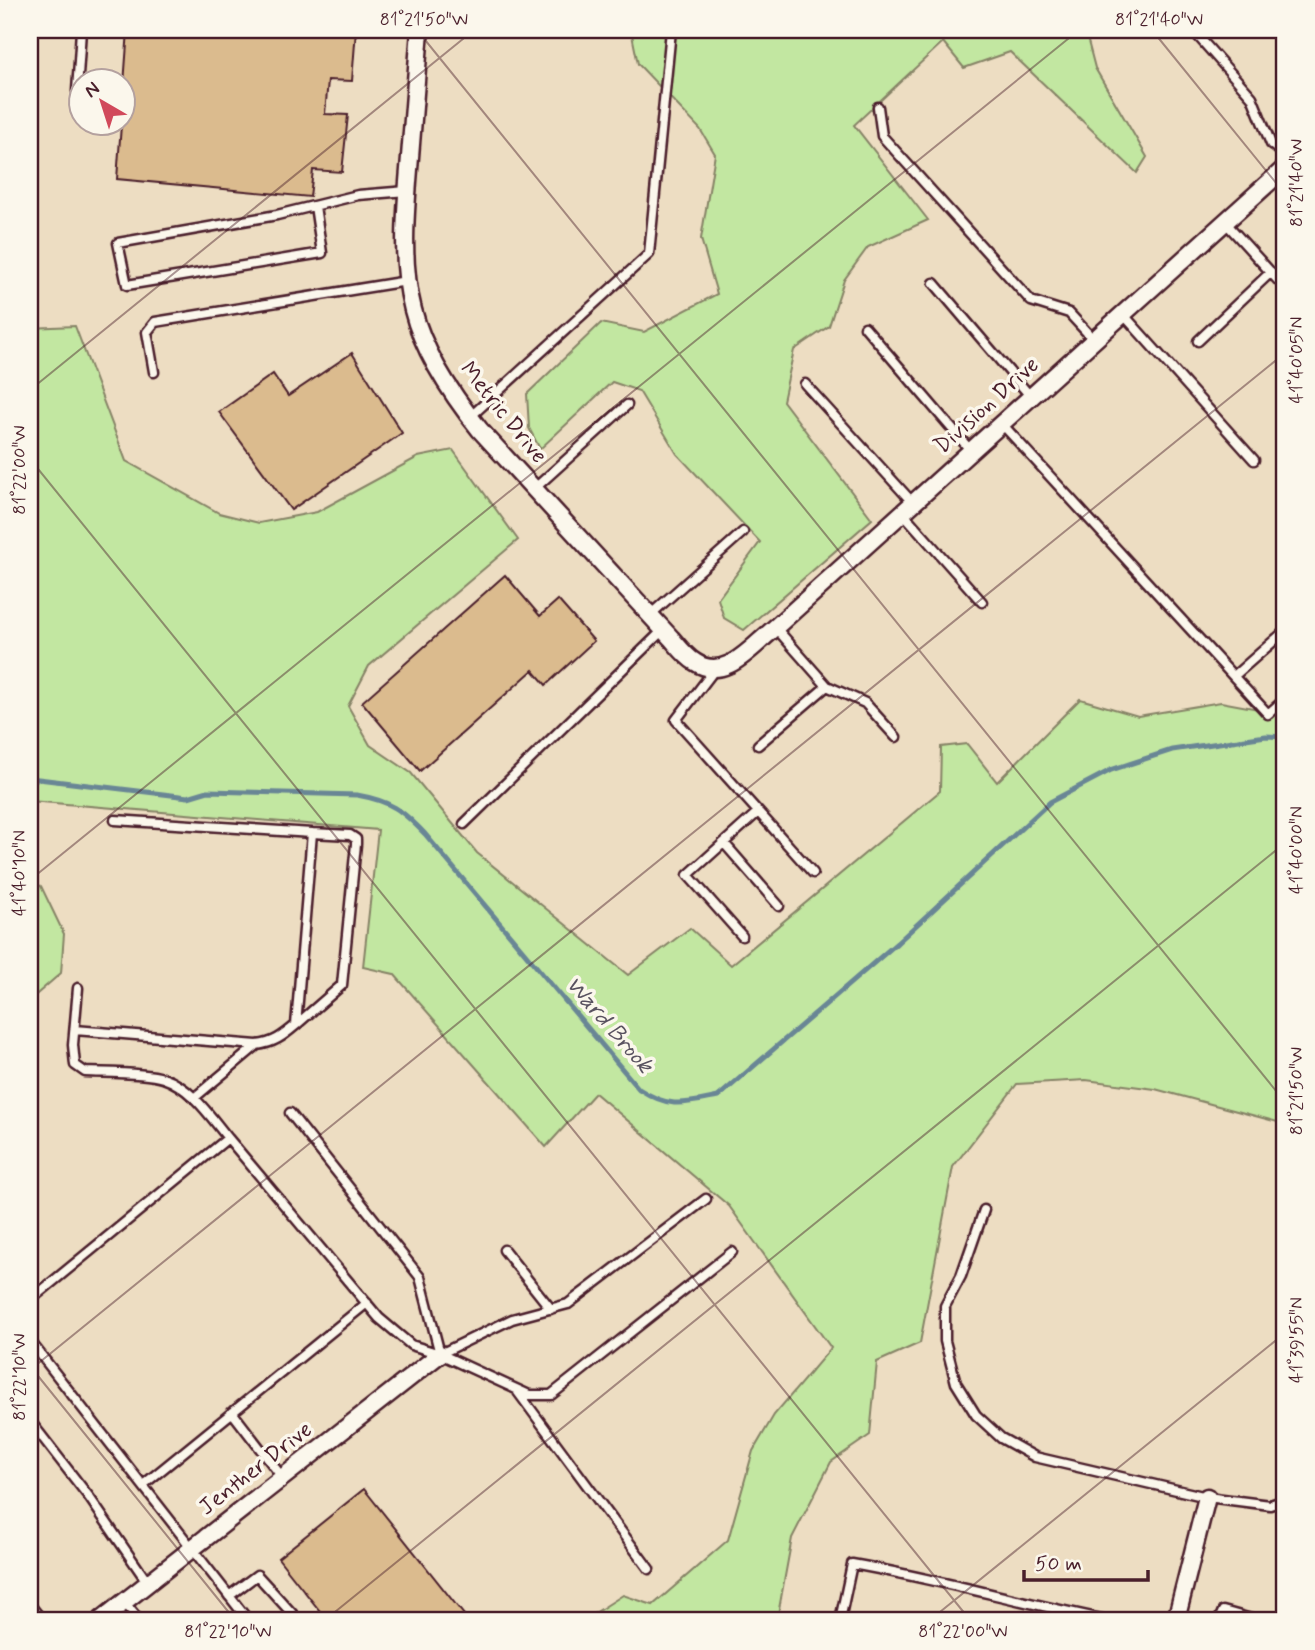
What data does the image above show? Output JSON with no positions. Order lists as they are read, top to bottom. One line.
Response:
{"streets":{"street":["Division Drive","Metric Drive","Jenther Drive"]},"crossings":[["Division Drive","Metric Drive"]],"water":["Ward Brook"],"scale_bar":"50 m","north":"top left","coordinates":["81°21'50\"W","81°21'40\"W","41°40'05\"N","81°22'00\"W","41°40'00\"N","41°40'10\"N","41°39'55\"N","81°22'10\"W"]}
